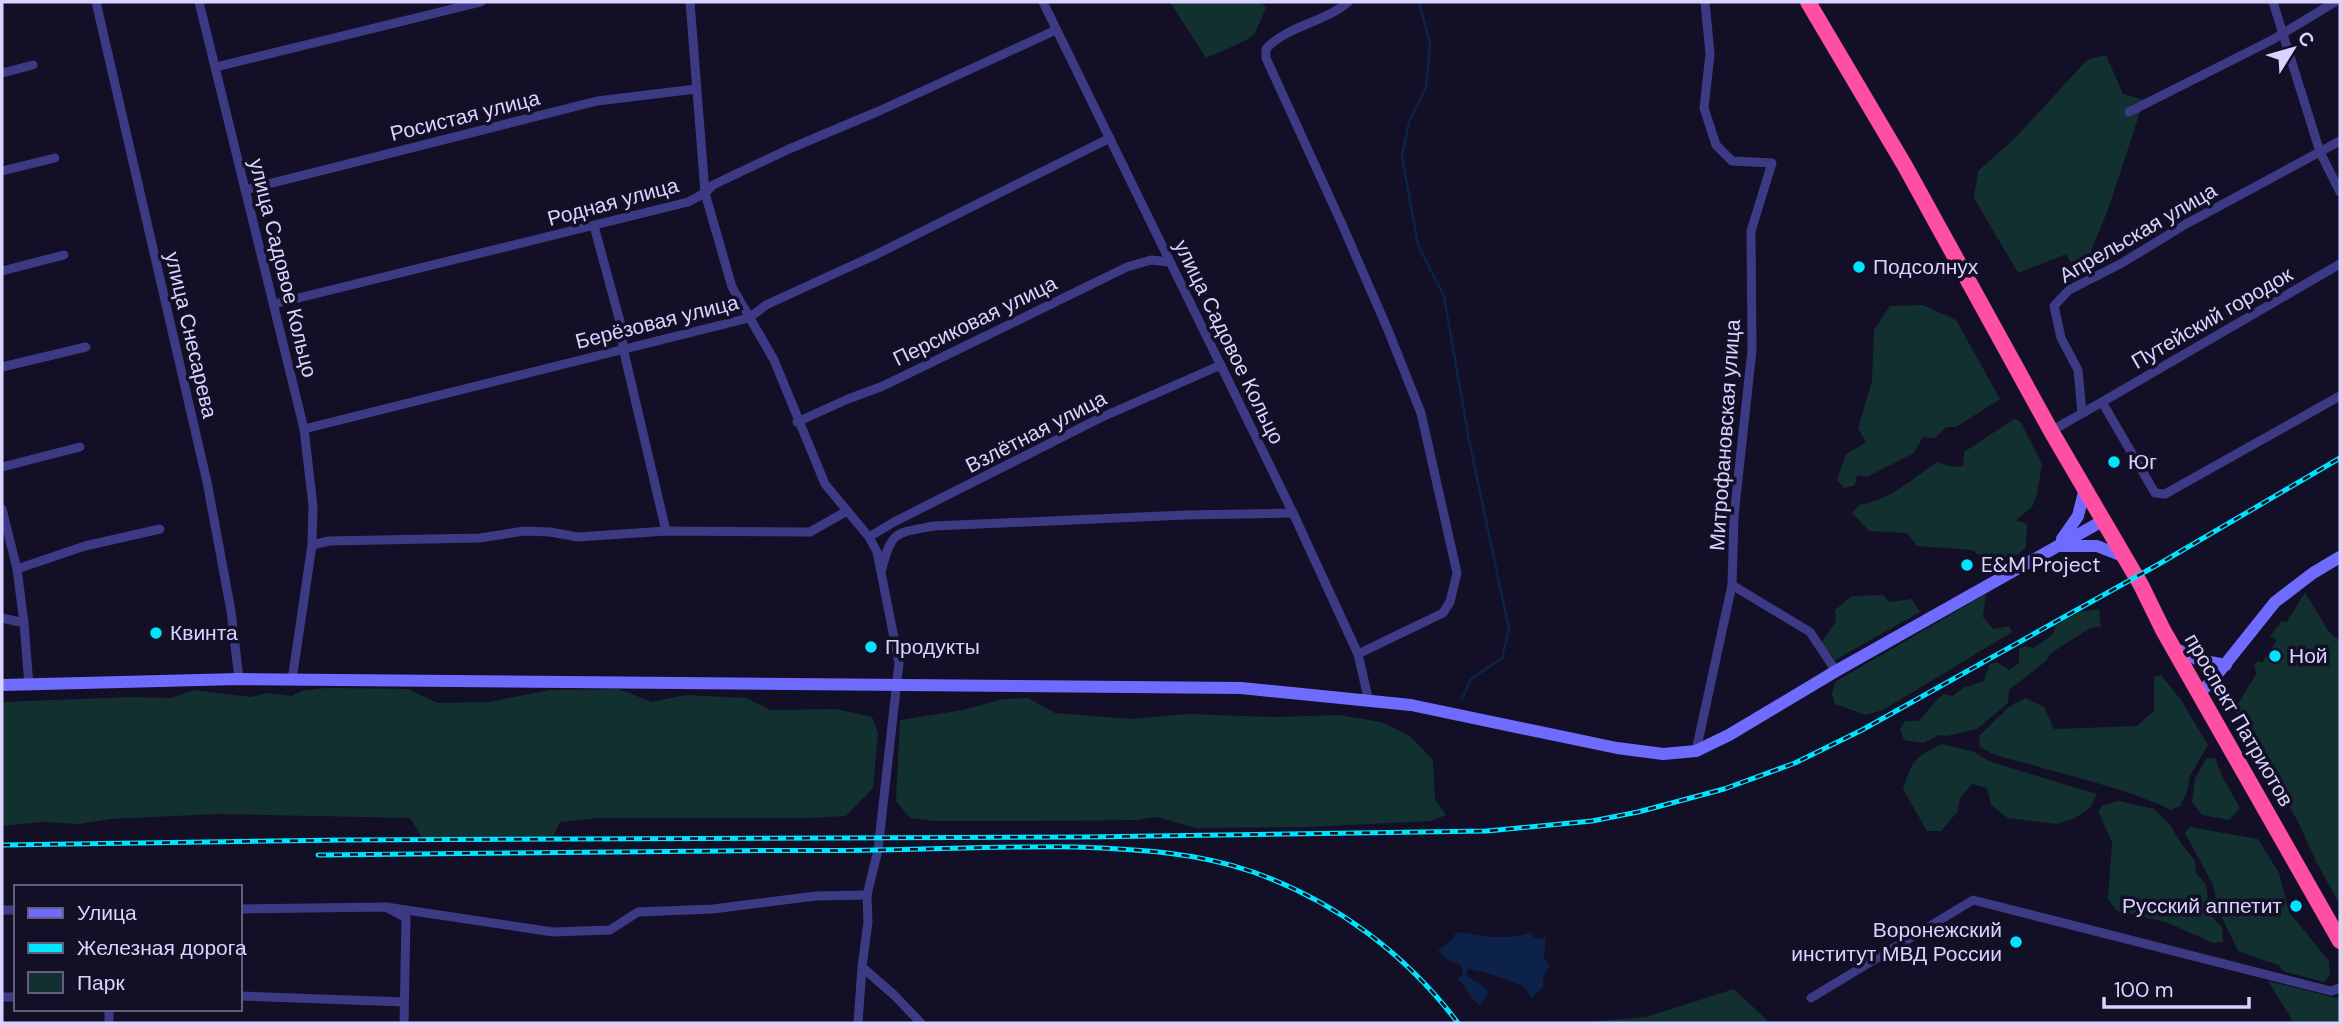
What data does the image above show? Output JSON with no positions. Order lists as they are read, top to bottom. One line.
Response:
{"streets":{"highway":["проспект Патриотов"],"street":["Росистая улица","Родная улица","Апрельская улица","улица Садовое Кольцо","Путейский городок","Персиковая улица","Берёзовая улица","улица Снесарева","Взлётная улица","Митрофановская улица"]},"crossings":[["Росистая улица","улица Садовое Кольцо"],["Родная улица","улица Садовое Кольцо"],["Апрельская улица","Путейский городок"],["улица Садовое Кольцо","Персиковая улица"],["улица Садовое Кольцо","Берёзовая улица"],["улица Садовое Кольцо","Взлётная улица"],["Путейский городок","проспект Патриотов"]],"places":["Подсолнух","Юг","E&M Project","Квинта","Продукты","Ной","Русский аппетит","Воронежский институт МВД России"],"legend":["Улица","Железная дорога","Парк"],"scale_bar":"100 m","north":"top right"}
